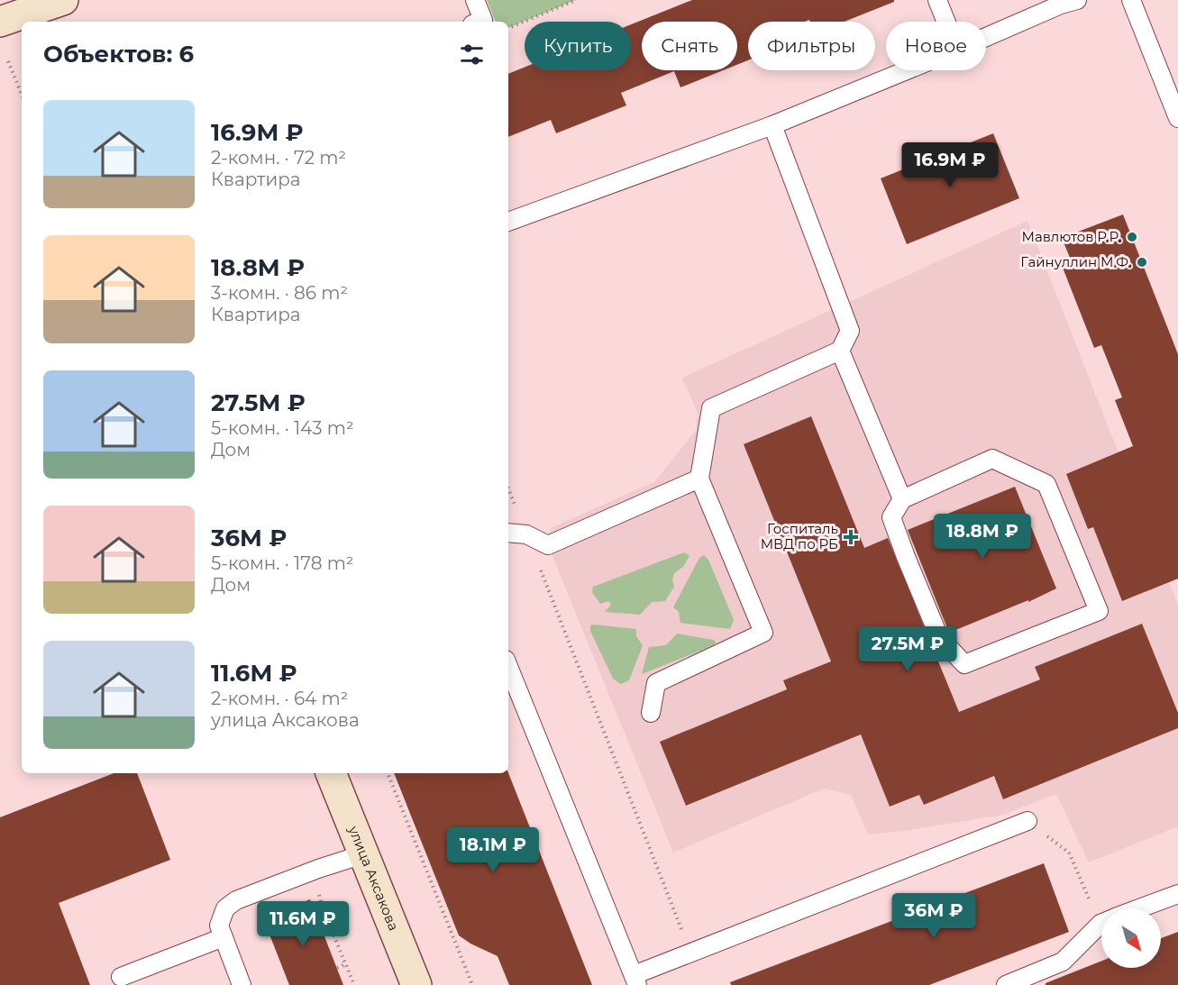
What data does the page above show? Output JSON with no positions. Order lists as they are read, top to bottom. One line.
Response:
{"streets":{"street":["улица Аксакова"]},"places":{"other":["Мавлютов Р.Р.","Гайнуллин М.Ф."],"health":["Госпиталь МВД по РБ"]},"north":"bottom right","page":{"chip":["Купить","Снять","Фильтры","Новое"],"heading":"Объектов: 6","list":[{"name":"16.9M ₽","note":"2-комн. · 72 m² · Квартира"},{"name":"18.8M ₽","note":"3-комн. · 86 m² · Квартира"},{"name":"27.5M ₽","note":"5-комн. · 143 m² · Дом"},{"name":"36M ₽","note":"5-комн. · 178 m² · Дом"},{"name":"11.6M ₽","note":"2-комн. · 64 m² · улица Аксакова"}],"price":["16.9M ₽","18.8M ₽","27.5M ₽","18.1M ₽","36M ₽","11.6M ₽"]}}
